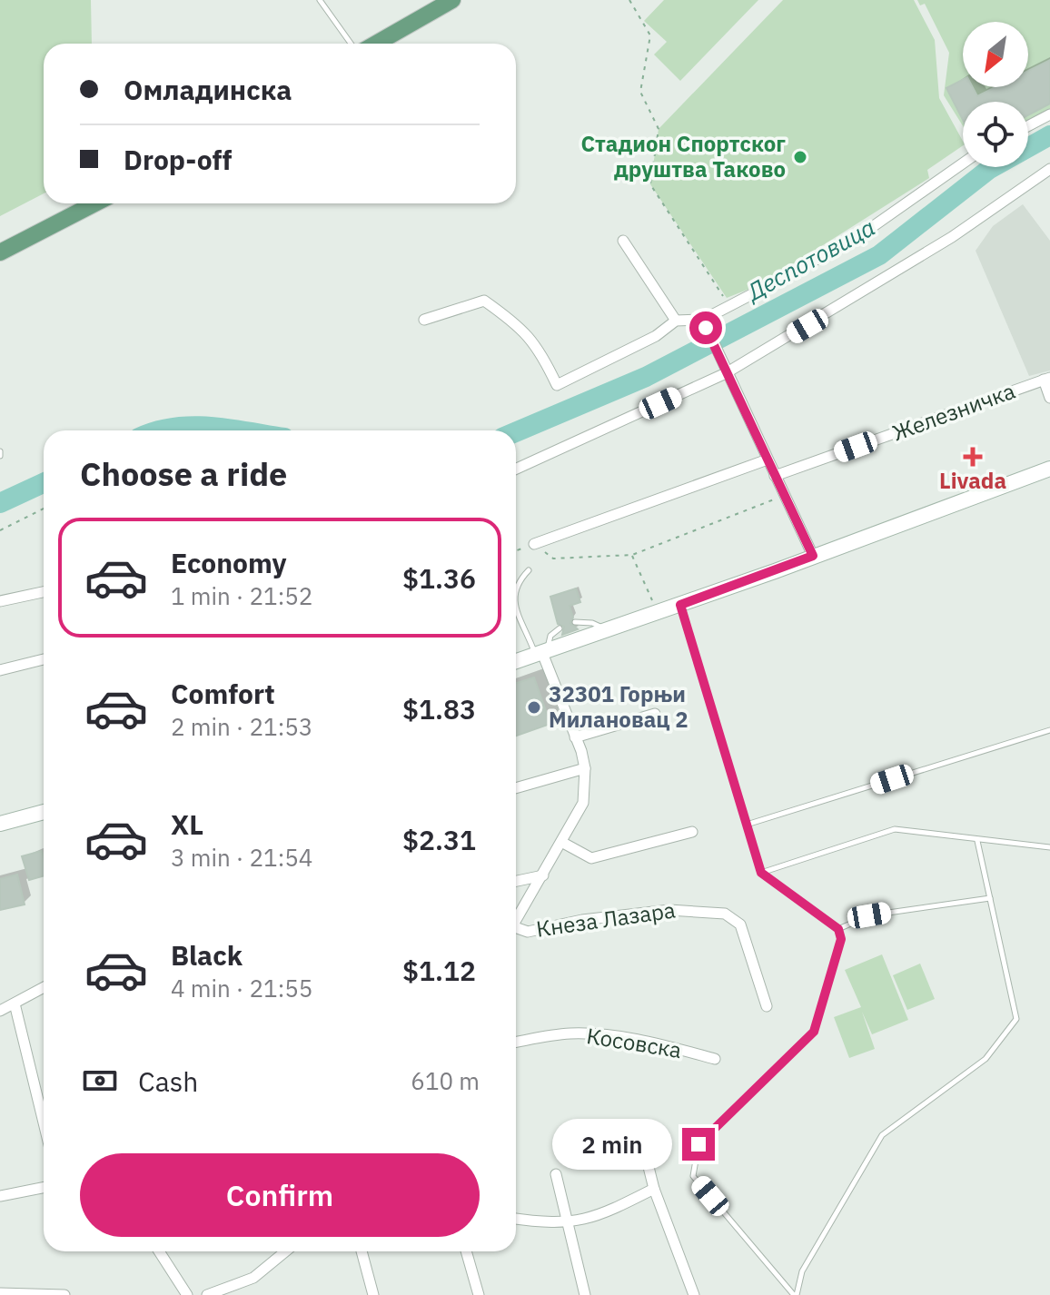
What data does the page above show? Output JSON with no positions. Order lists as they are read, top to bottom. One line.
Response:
{"streets":{"street":["Железничка","Кнеза Лазара","Косовска"]},"water":["Деспотовица"],"places":{"other":["Стадион Спортског друштва Таково","32301 Горњи Милановац 2"],"health":["Livada"]},"north":"bottom left","page":{"banner":["Омладинска","Drop-off"],"heading":"Choose a ride","list":[{"name":"Economy","note":"1 min · 21:52","value":"$1.36"},{"name":"Comfort","note":"2 min · 21:53","value":"$1.83"},{"name":"XL","note":"3 min · 21:54","value":"$2.31"},{"name":"Black","note":"4 min · 21:55","value":"$1.12"}],"pay":["Cash","610 m"],"bubble":"2 min","buttons":"Confirm"}}
